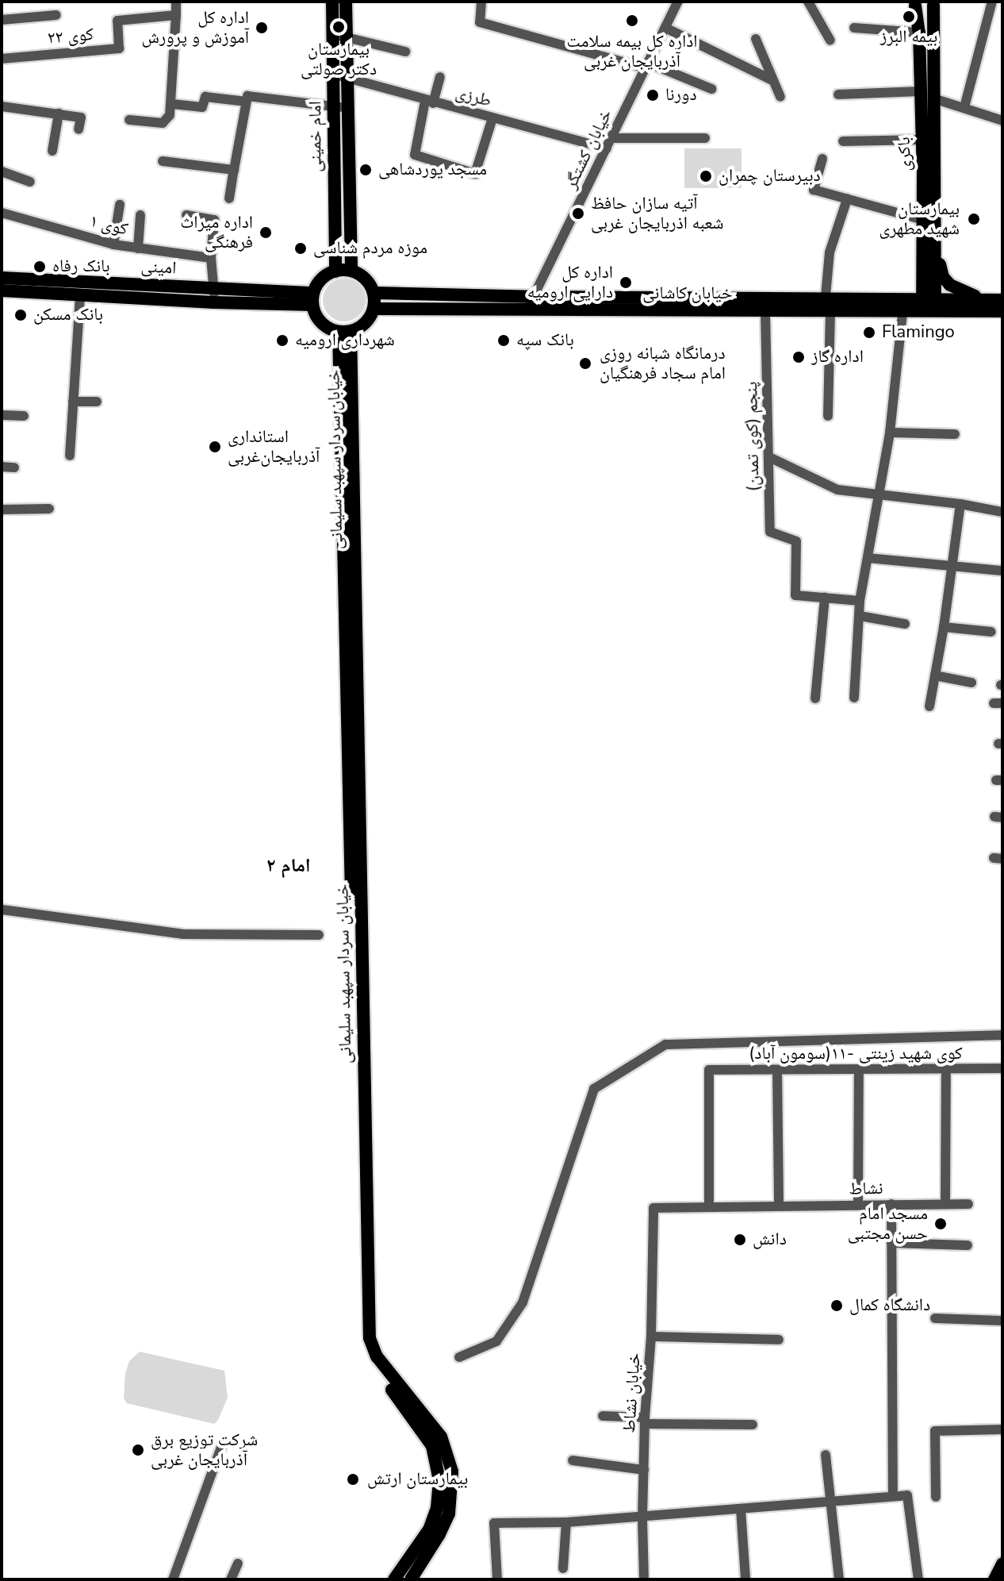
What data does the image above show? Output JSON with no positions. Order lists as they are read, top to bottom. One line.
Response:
{"streets":{"main road":["امام خمینی","باکری","امینی","خیابان کاشانی","خیابان سردار سپهبد سلیمانی"],"street":["کوی ۲۲","طرزی","خیابان کشتگر","کوی ۱","پنجم (کوی تمدن)","کوی شهید زینتی -۱۱(سومون آباد)","نشاط","خیابان نشاط"]},"crossings":[["طرزی","امام خمینی"],["طرزی","خیابان کشتگر"],["امام خمینی","امینی"],["امام خمینی","خیابان کاشانی"],["امام خمینی","خیابان سردار سپهبد سلیمانی"],["خیابان کشتگر","خیابان کاشانی"],["باکری","خیابان کاشانی"],["امینی","خیابان کاشانی"],["امینی","خیابان سردار سپهبد سلیمانی"],["خیابان کاشانی","پنجم (کوی تمدن)"],["خیابان کاشانی","خیابان سردار سپهبد سلیمانی"],["کوی شهید زینتی -۱۱(سومون آباد)","نشاط"],["نشاط","خیابان نشاط"]],"districts":["امام ۲"],"places":["بیمه البرز","اداره کل بیمه سلامت آذربایجان غربی","بیمارستان دکتر صولتی","اداره کل آموزش و پرورش","دورنا","مسجد یوردشاهی","دبیرستان چمران","آتیه سازان حافظ شعبه اذربایجان غربی","بیمارستان شهید مطهری","اداره میراث فرهنگی","موزه مردم شناسی","بانک رفاه","اداره کل دارایی ارومیه","بانک مسکن","Flamingo","شهرداری ارومیه","بانک سپه","اداره گاز","درمانگاه شبانه روزی امام سجاد فرهنگیان","استانداری آذربایجان‌غربی","مسجد امام حسن مجتبی","دانش","دانشگاه کمال","شرکت توزیع برق آذربایجان غربی","بیمارستان ارتش"]}
